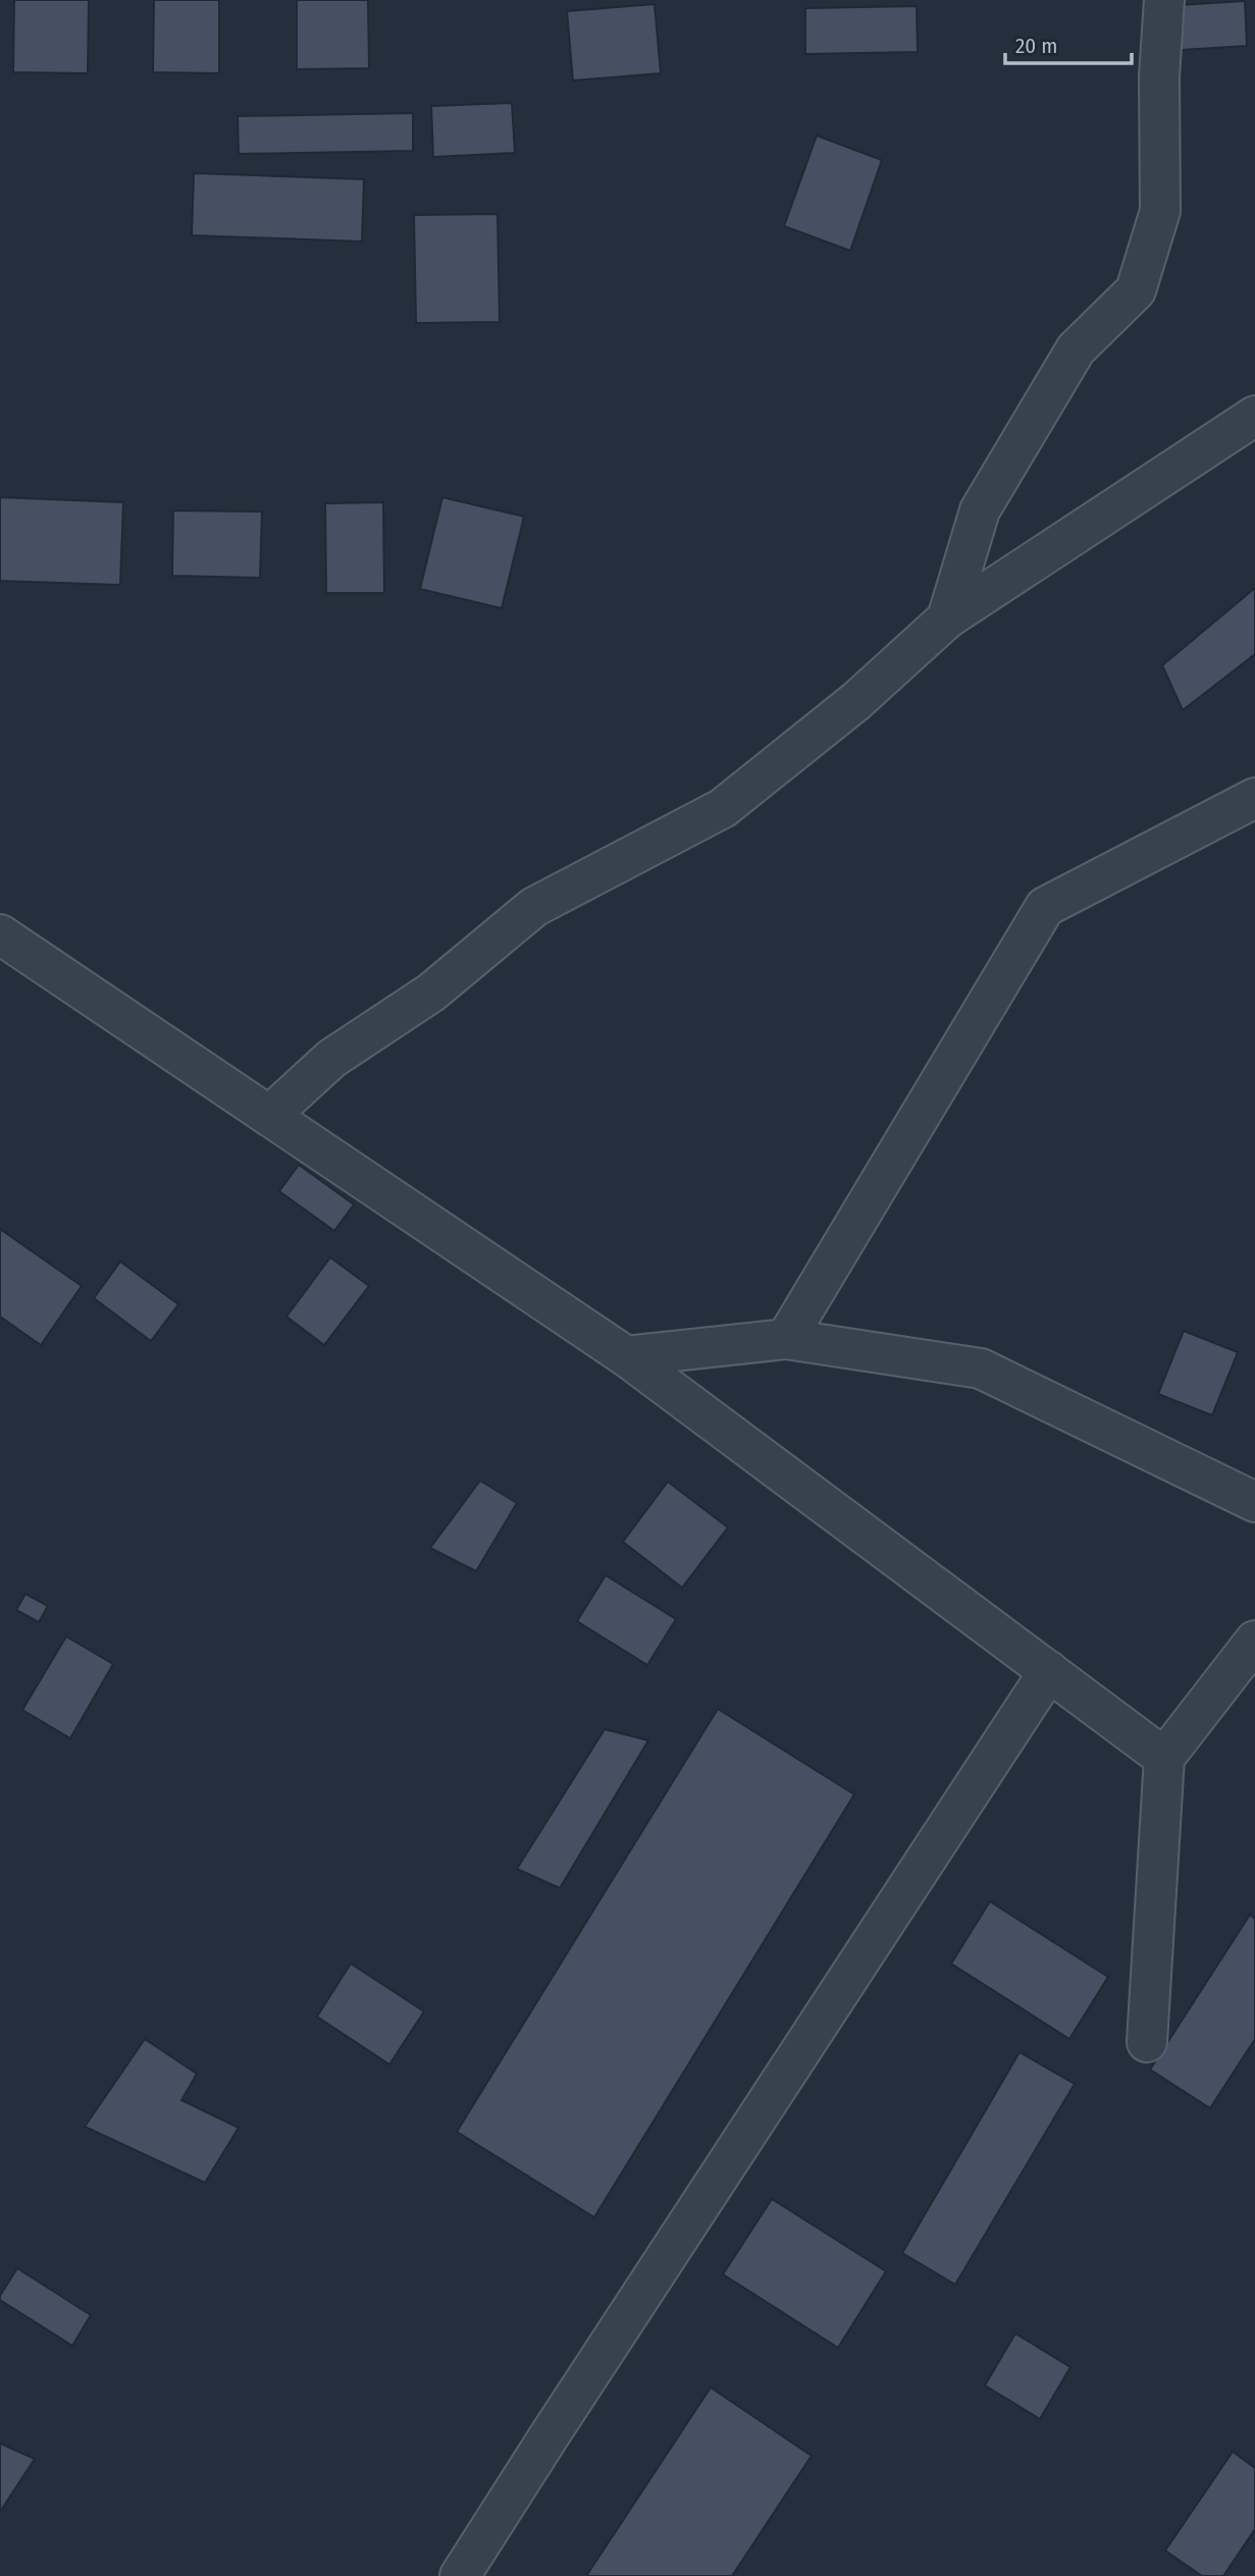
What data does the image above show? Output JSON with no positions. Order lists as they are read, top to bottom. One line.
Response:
{"scale_bar":"20 m"}
